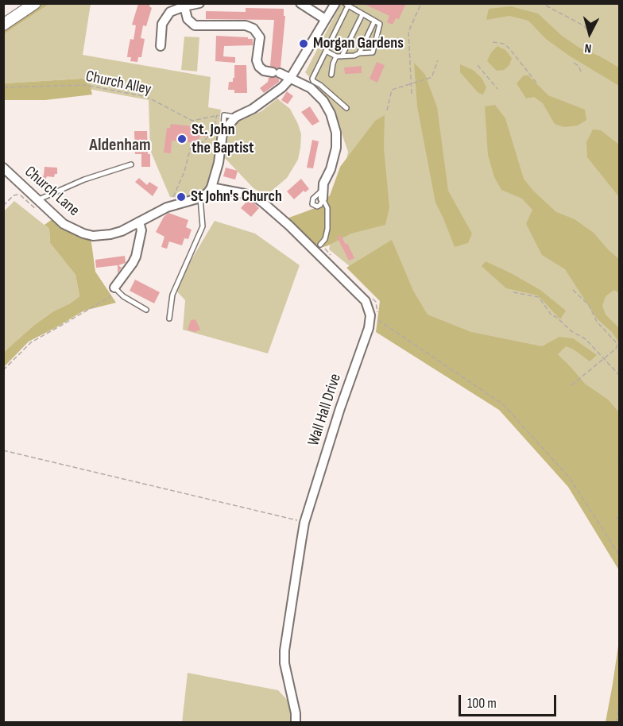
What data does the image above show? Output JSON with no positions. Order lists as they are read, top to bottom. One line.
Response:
{"streets":{"street":["Church Lane","Wall Hall Drive"],"path":["Church Alley"]},"districts":["Aldenham"],"places":["Morgan Gardens","St. John the Baptist","St John's Church"],"scale_bar":"100 m","north":"bottom"}
